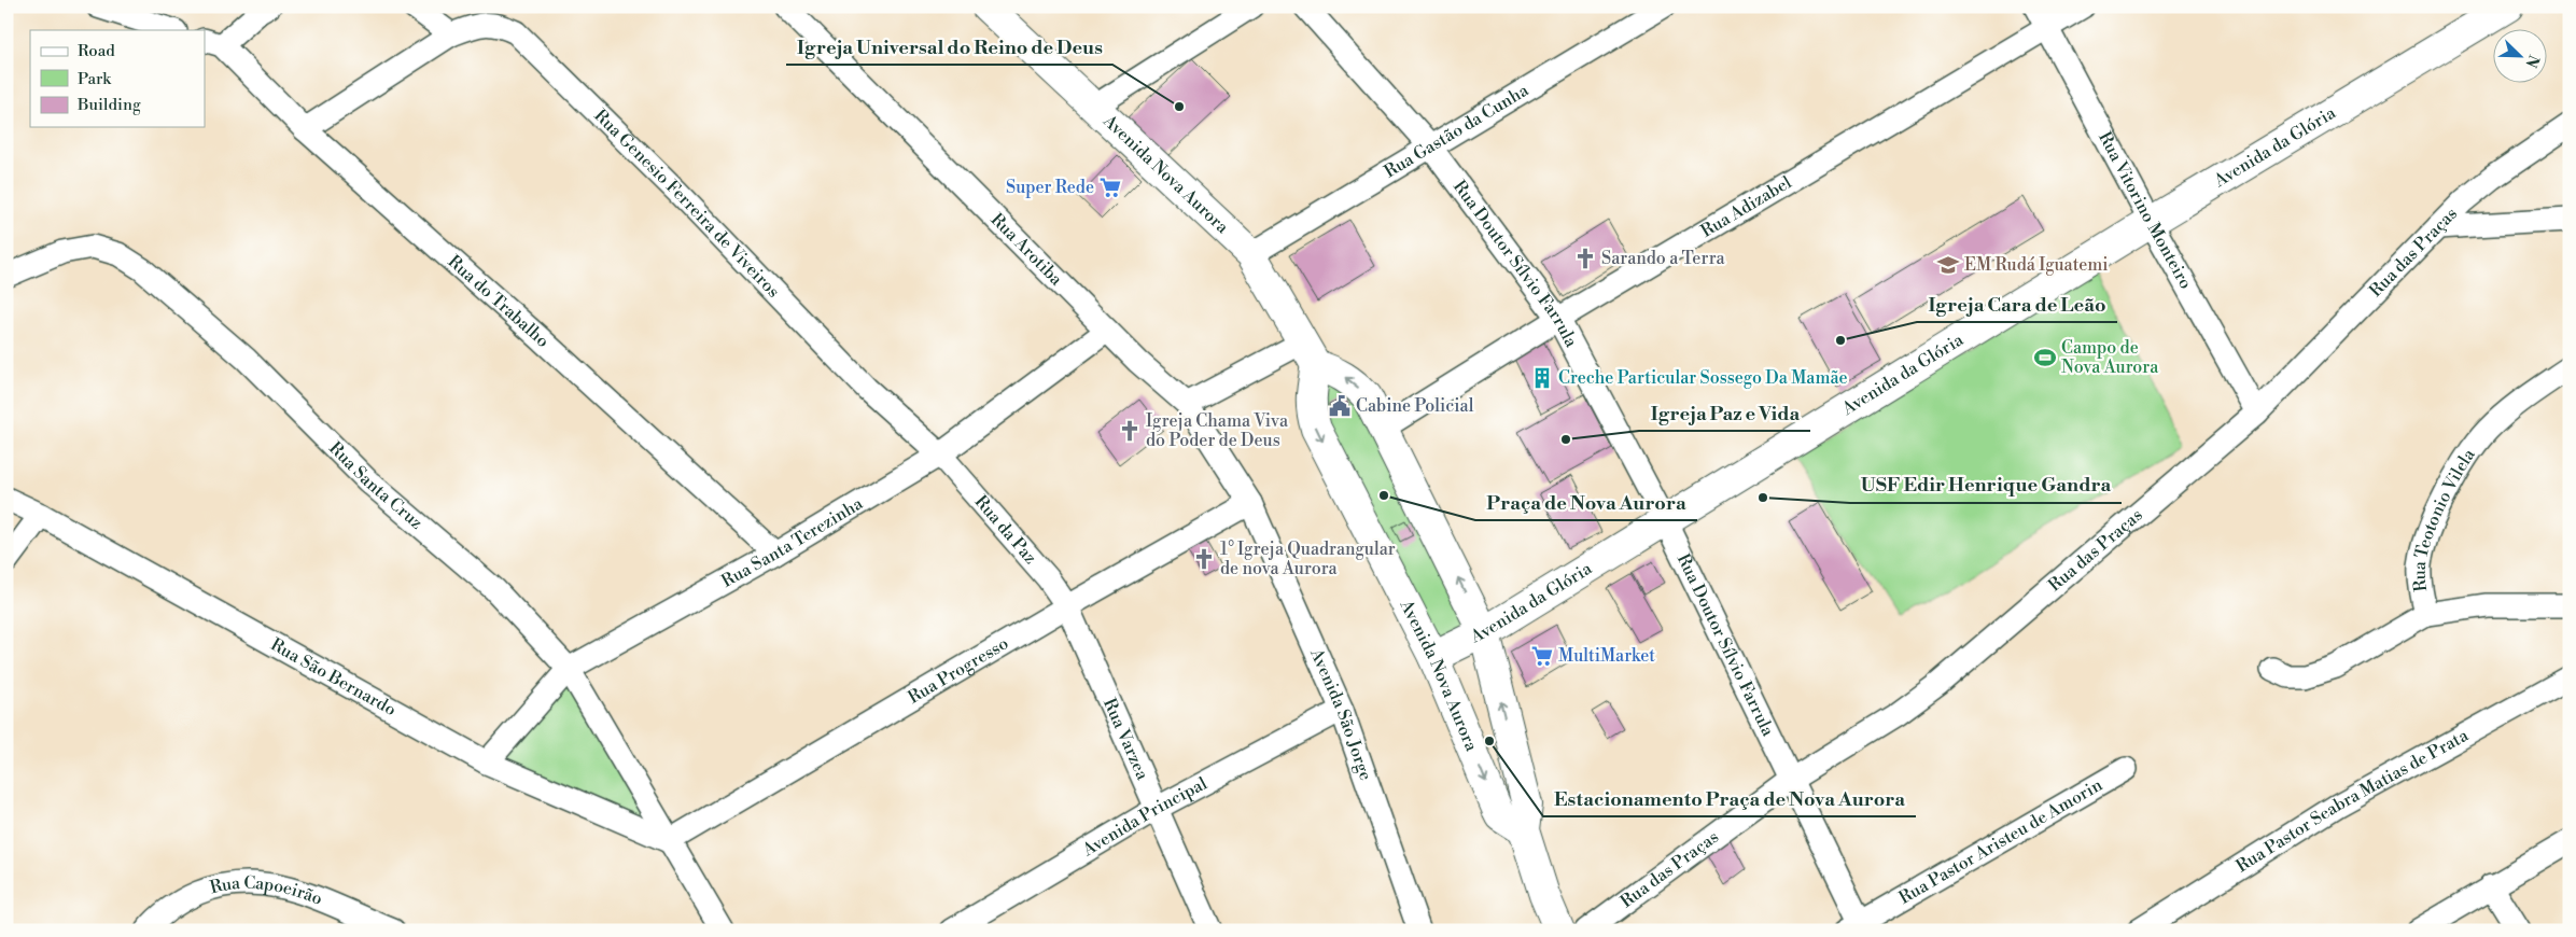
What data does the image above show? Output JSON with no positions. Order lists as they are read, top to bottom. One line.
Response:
{"streets":{"street":["Rua Gastão da Cunha","Avenida da Glória","Avenida Nova Aurora","Rua Genesio Ferreira de Viveiros","Rua Adizabel","Rua Vitorino Monteiro","Rua Arotiba","Rua das Praças","Rua Doutor Sílvio Farrula","Rua do Trabalho","Rua Santa Cruz","Rua Teotonio Vilela","Rua da Paz","Rua Santa Terezinha","Rua Progresso","Rua São Bernardo","Avenida São Jorge","Rua Varzea","Rua Pastor Seabra Matias de Prata","Avenida Principal","Rua Pastor Aristeu de Amorin","Rua Capoeirão"]},"crossings":[["Rua Gastão da Cunha","Avenida Nova Aurora"],["Rua Gastão da Cunha","Rua Doutor Sílvio Farrula"],["Avenida da Glória","Avenida Nova Aurora"],["Avenida da Glória","Rua Vitorino Monteiro"],["Avenida da Glória","Rua Doutor Sílvio Farrula"],["Rua Genesio Ferreira de Viveiros","Rua do Trabalho"],["Rua Genesio Ferreira de Viveiros","Rua da Paz"],["Rua Genesio Ferreira de Viveiros","Rua Santa Terezinha"],["Rua Adizabel","Rua Vitorino Monteiro"],["Rua Adizabel","Rua Doutor Sílvio Farrula"],["Rua Vitorino Monteiro","Rua das Praças"],["Rua Arotiba","Rua Santa Terezinha"],["Rua Arotiba","Rua Progresso"],["Rua Arotiba","Avenida São Jorge"],["Rua das Praças","Rua Doutor Sílvio Farrula"],["Rua Doutor Sílvio Farrula","Rua Pastor Aristeu de Amorin"],["Rua do Trabalho","Rua Santa Terezinha"],["Rua Santa Cruz","Rua Santa Terezinha"],["Rua Santa Cruz","Rua Progresso"],["Rua Santa Cruz","Rua São Bernardo"],["Rua da Paz","Rua Santa Terezinha"],["Rua da Paz","Rua Progresso"],["Rua da Paz","Rua Varzea"],["Rua Santa Terezinha","Rua São Bernardo"],["Rua Progresso","Rua São Bernardo"],["Rua Progresso","Avenida São Jorge"],["Rua Progresso","Rua Varzea"],["Avenida São Jorge","Avenida Principal"],["Rua Varzea","Avenida Principal"]],"places":{"other":["Igreja Universal do Reino de Deus","Igreja Cara de Leão","Igreja Paz e Vida","Praça de Nova Aurora","USF Edir Henrique Gandra","Estacionamento Praça de Nova Aurora"],"supermarket":["Super Rede","MultiMarket"],"church":["Sarando a Terra","Igreja Chama Viva do Poder de Deus","1° Igreja Quadrangular de nova Aurora"],"school or university":["EM Rudá Iguatemi"],"sports":["Campo de Nova Aurora"],"building":["Creche Particular Sossego Da Mamãe"],"public building":["Cabine Policial"]},"legend":["Road","Park","Building"],"north":"bottom right"}
